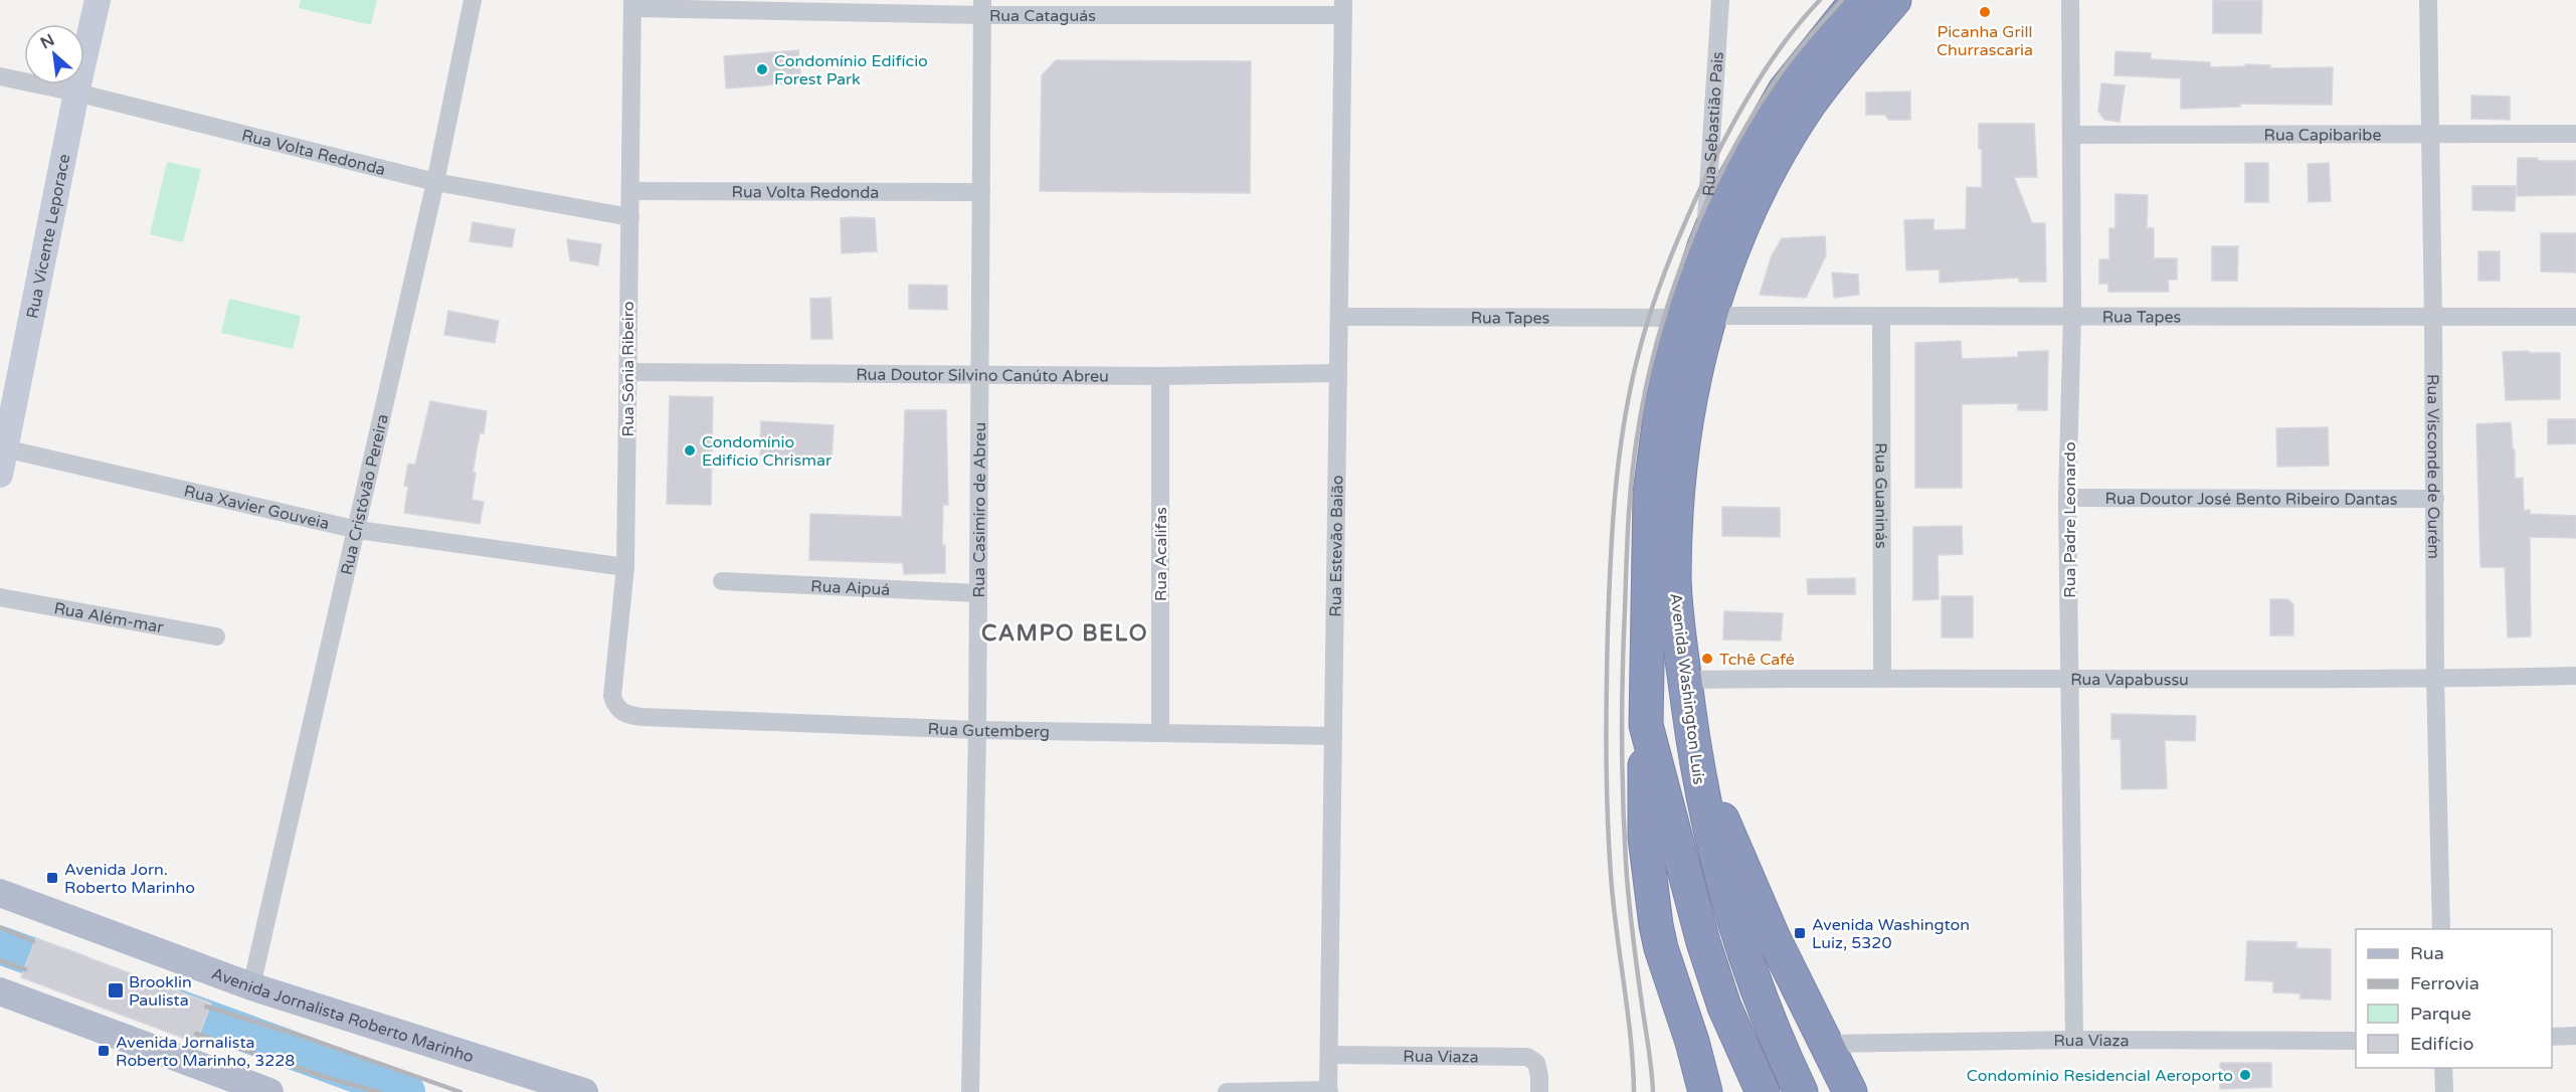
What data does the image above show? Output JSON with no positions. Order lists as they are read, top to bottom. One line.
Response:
{"streets":{"highway":["Avenida Washington Luís"],"main road":["Avenida Jornalista Roberto Marinho"],"street":["Rua Cataguás","Rua Sebastião Pais","Rua Capibaribe","Rua Volta Redonda","Rua Vicente Leporace","Rua Tapes","Rua Sônia Ribeiro","Rua Doutor Silvino Canúto Abreu","Rua Visconde de Ourém","Rua Cristóvão Pereira","Rua Guaninás","Rua Doutor José Bento Ribeiro Dantas","Rua Xavier Gouveia","Rua Casimiro de Abreu","Rua Padre Leonardo","Rua Estevão Baião","Rua Acalifas","Rua Aipuá","Rua Além-mar","Rua Vapabussu","Rua Gutemberg","Rua Viaza"]},"crossings":[["Rua Cataguás","Rua Sônia Ribeiro"],["Rua Cataguás","Rua Casimiro de Abreu"],["Rua Cataguás","Rua Estevão Baião"],["Rua Sebastião Pais","Avenida Washington Luís"],["Rua Capibaribe","Rua Visconde de Ourém"],["Rua Capibaribe","Rua Padre Leonardo"],["Rua Volta Redonda","Rua Vicente Leporace"],["Rua Volta Redonda","Rua Sônia Ribeiro"],["Rua Volta Redonda","Rua Cristóvão Pereira"],["Rua Volta Redonda","Rua Casimiro de Abreu"],["Rua Vicente Leporace","Rua Xavier Gouveia"],["Rua Tapes","Rua Visconde de Ourém"],["Rua Tapes","Rua Guaninás"],["Rua Tapes","Rua Padre Leonardo"],["Rua Tapes","Rua Estevão Baião"],["Rua Tapes","Avenida Washington Luís"],["Rua Sônia Ribeiro","Rua Doutor Silvino Canúto Abreu"],["Rua Sônia Ribeiro","Rua Xavier Gouveia"],["Rua Sônia Ribeiro","Rua Gutemberg"],["Rua Doutor Silvino Canúto Abreu","Rua Casimiro de Abreu"],["Rua Doutor Silvino Canúto Abreu","Rua Estevão Baião"],["Rua Doutor Silvino Canúto Abreu","Rua Acalifas"],["Rua Visconde de Ourém","Rua Doutor José Bento Ribeiro Dantas"],["Rua Visconde de Ourém","Rua Vapabussu"],["Rua Cristóvão Pereira","Rua Xavier Gouveia"],["Rua Cristóvão Pereira","Avenida Jornalista Roberto Marinho"],["Rua Guaninás","Rua Vapabussu"],["Rua Doutor José Bento Ribeiro Dantas","Rua Padre Leonardo"],["Rua Casimiro de Abreu","Rua Aipuá"],["Rua Casimiro de Abreu","Rua Gutemberg"],["Rua Padre Leonardo","Rua Vapabussu"],["Rua Padre Leonardo","Rua Viaza"],["Rua Estevão Baião","Rua Gutemberg"],["Rua Estevão Baião","Rua Viaza"],["Rua Acalifas","Rua Gutemberg"],["Rua Vapabussu","Avenida Washington Luís"]],"districts":["CAMPO BELO"],"places":{"other":["Picanha Grill Churrascaria","Condomínio Edifício Forest Park","Condomínio Edifício Chrismar","Tchê Café","Condomínio Residencial Aeroporto"],"transit":["Avenida Jorn. Roberto Marinho","Avenida Washington Luiz, 5320","Brooklin Paulista","Avenida Jornalista Roberto Marinho, 3228"]},"legend":["Rua","Ferrovia","Parque","Edifício"],"north":"top left"}
